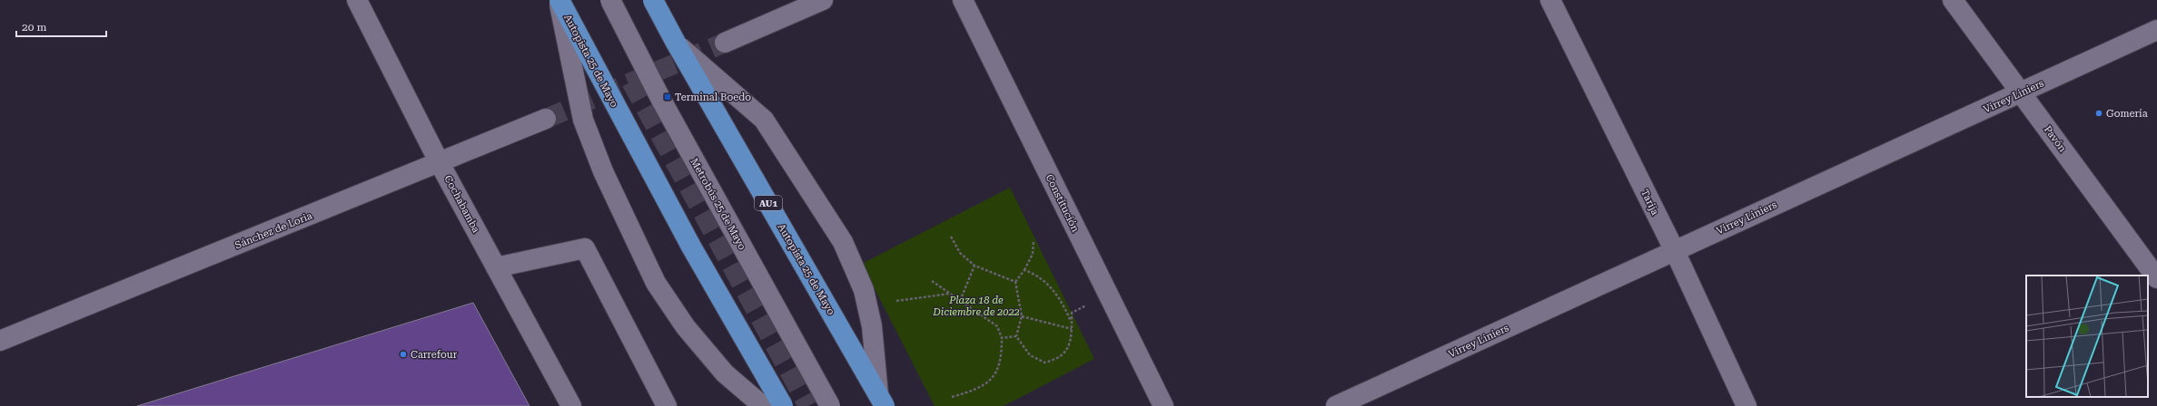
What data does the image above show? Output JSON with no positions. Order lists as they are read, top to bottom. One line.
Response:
{"streets":{"highway":["Autopista 25 de Mayo","AU1"],"street":["Virrey Liniers","Pavón","Tarija","Constitución","Cochabamba","Metrobús 25 de Mayo","Sánchez de Loria"]},"crossings":[["Virrey Liniers","Pavón"],["Virrey Liniers","Tarija"],["Cochabamba","Sánchez de Loria"]],"parks":["Plaza 18 de Diciembre de 2022"],"places":{"transit":["Terminal Boedo"],"other":["Gomería","Carrefour"]},"scale_bar":"20 m"}
